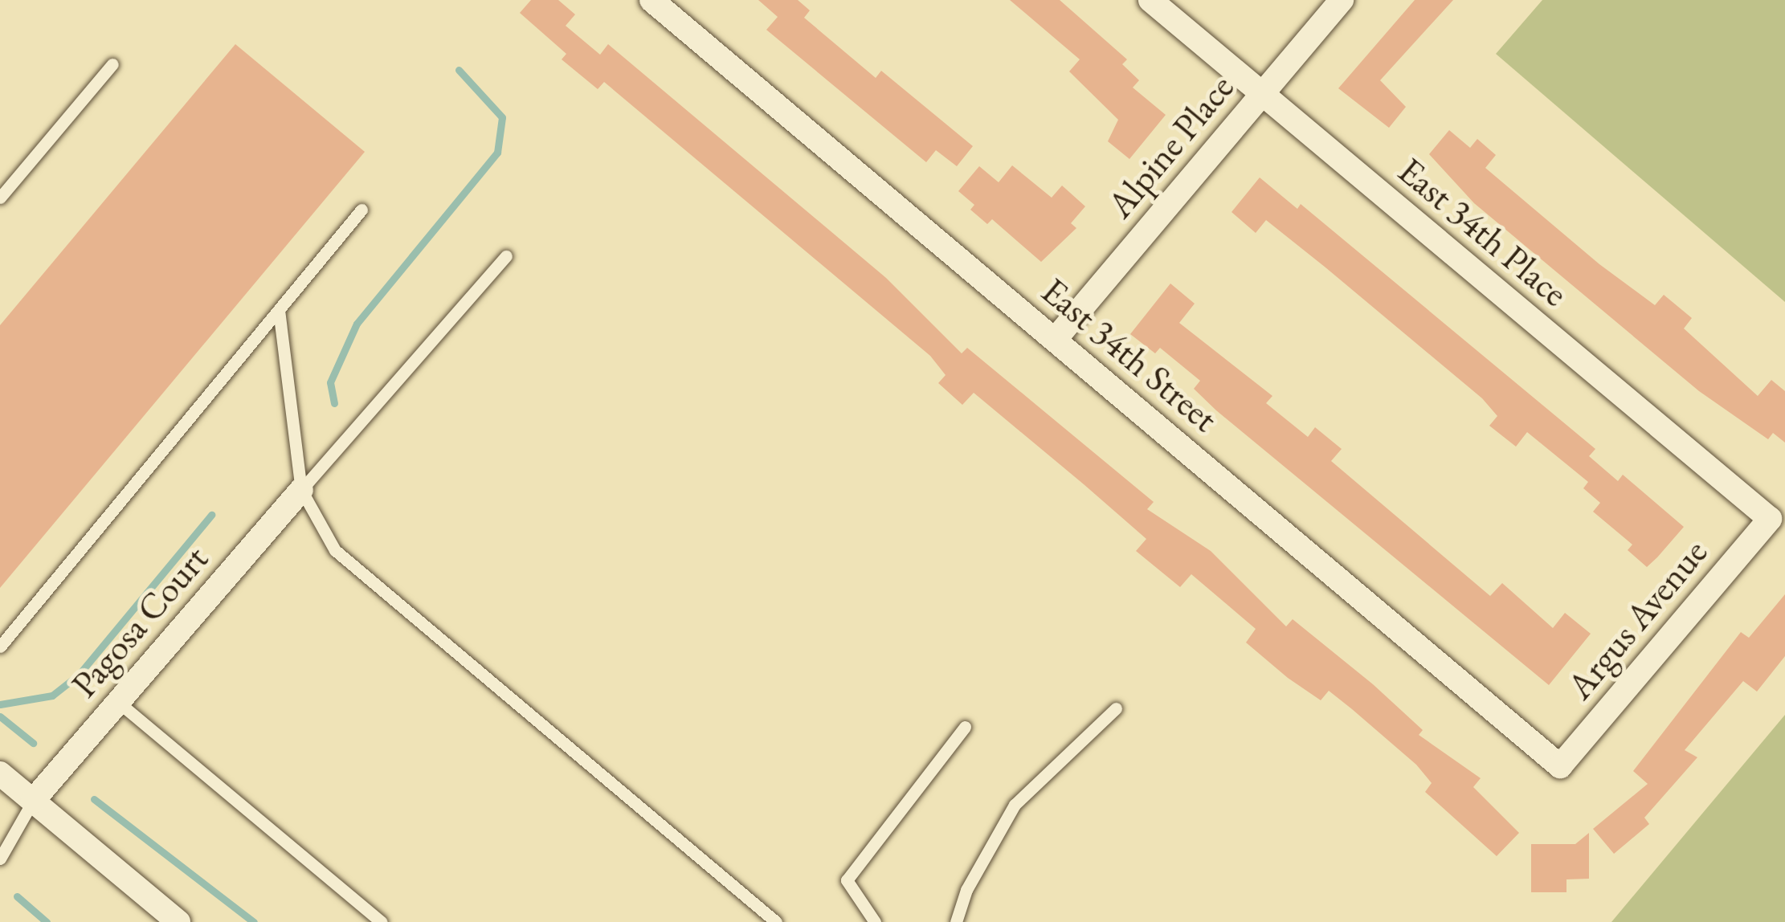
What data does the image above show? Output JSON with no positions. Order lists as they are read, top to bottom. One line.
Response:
{"streets":{"street":["Alpine Place","East 34th Place","East 34th Street","Argus Avenue","Pagosa Court"]},"crossings":[["Alpine Place","East 34th Place"],["Alpine Place","East 34th Street"],["East 34th Place","Argus Avenue"],["East 34th Street","Argus Avenue"]]}
